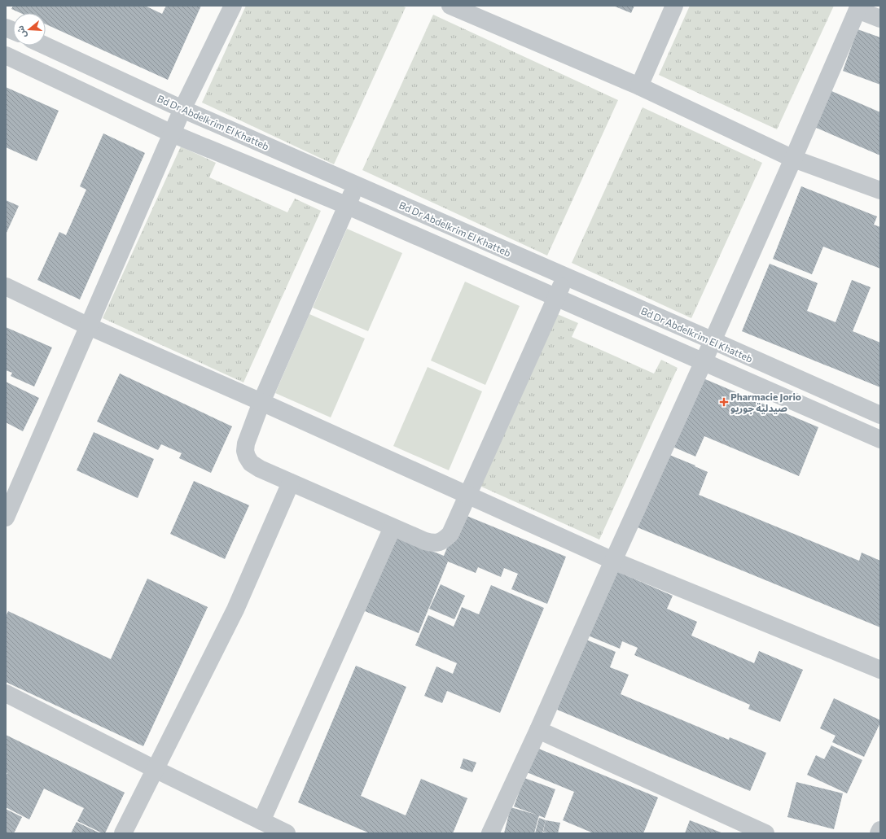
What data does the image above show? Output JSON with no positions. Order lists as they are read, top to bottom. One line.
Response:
{"streets":{"street":["Bd Dr Abdelkrim El Khatteb"]},"places":{"health":["Pharmacie Jorio صيدلية جوريو"]},"north":"left"}
